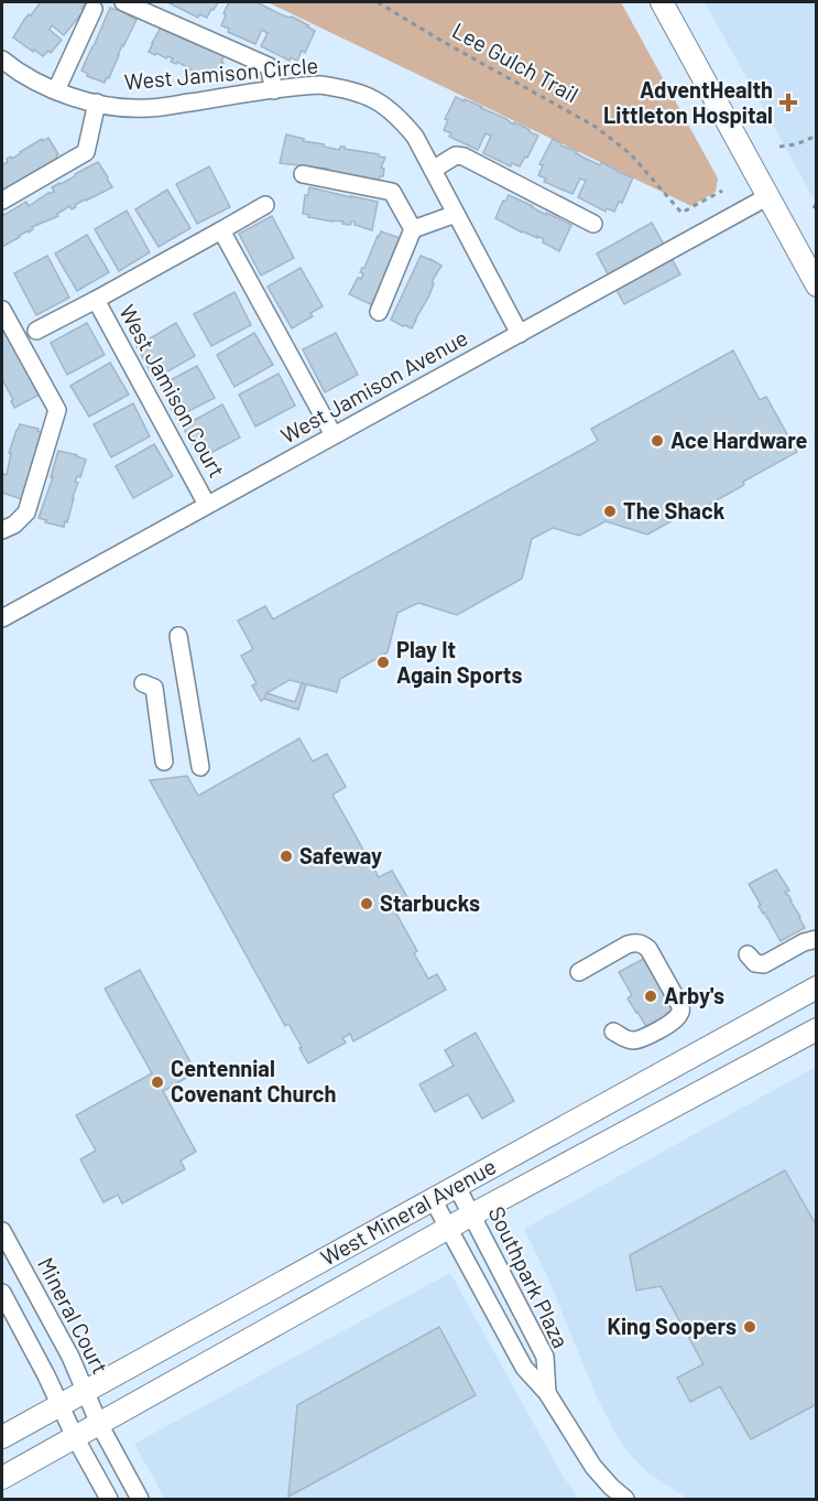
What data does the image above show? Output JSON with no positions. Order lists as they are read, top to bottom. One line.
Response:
{"streets":{"main road":["West Mineral Avenue"],"street":["West Jamison Circle","West Jamison Avenue","West Jamison Court","Southpark Plaza","Mineral Court"],"path":["Lee Gulch Trail"]},"crossings":[["West Jamison Circle","West Jamison Avenue"],["West Jamison Avenue","West Jamison Court"],["West Mineral Avenue","Southpark Plaza"],["West Mineral Avenue","Mineral Court"]],"places":{"health":["AdventHealth Littleton Hospital"],"other":["Ace Hardware","The Shack","Play It Again Sports","Safeway","Starbucks","Arby's","Centennial Covenant Church","King Soopers"]}}
